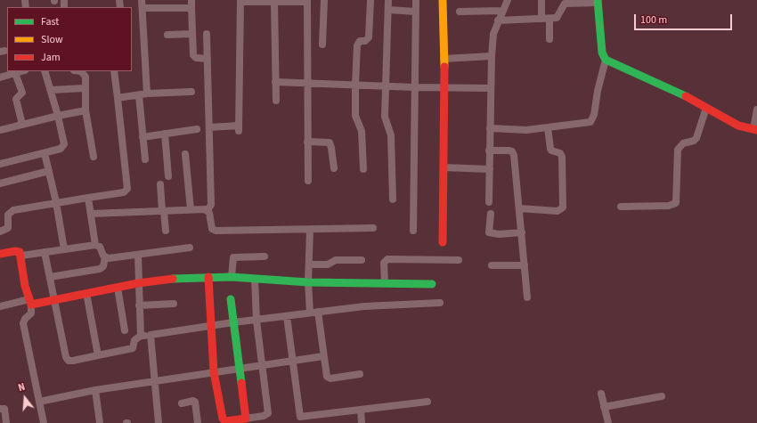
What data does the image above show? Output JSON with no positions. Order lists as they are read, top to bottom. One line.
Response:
{"legend":["Fast","Slow","Jam"],"scale_bar":"100 m","north":"top"}
